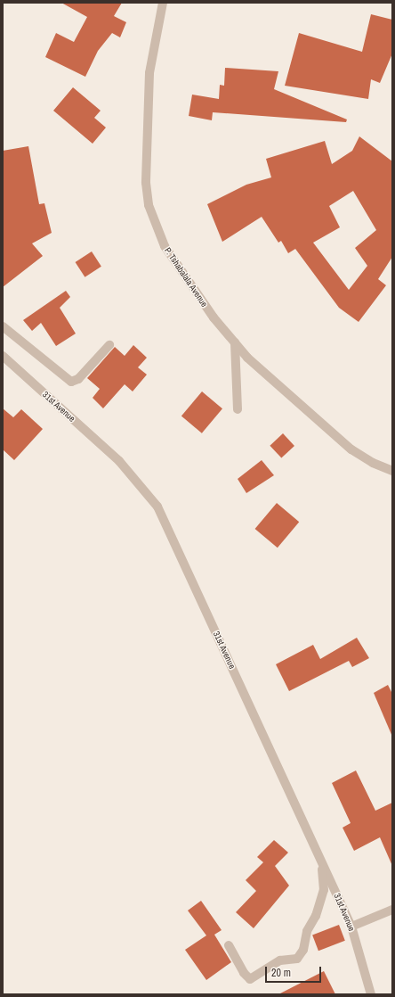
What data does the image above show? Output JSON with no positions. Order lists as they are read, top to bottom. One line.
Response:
{"streets":{"street":["P. Tshabalala Avenue","31st Avenue"]},"scale_bar":"20 m"}
